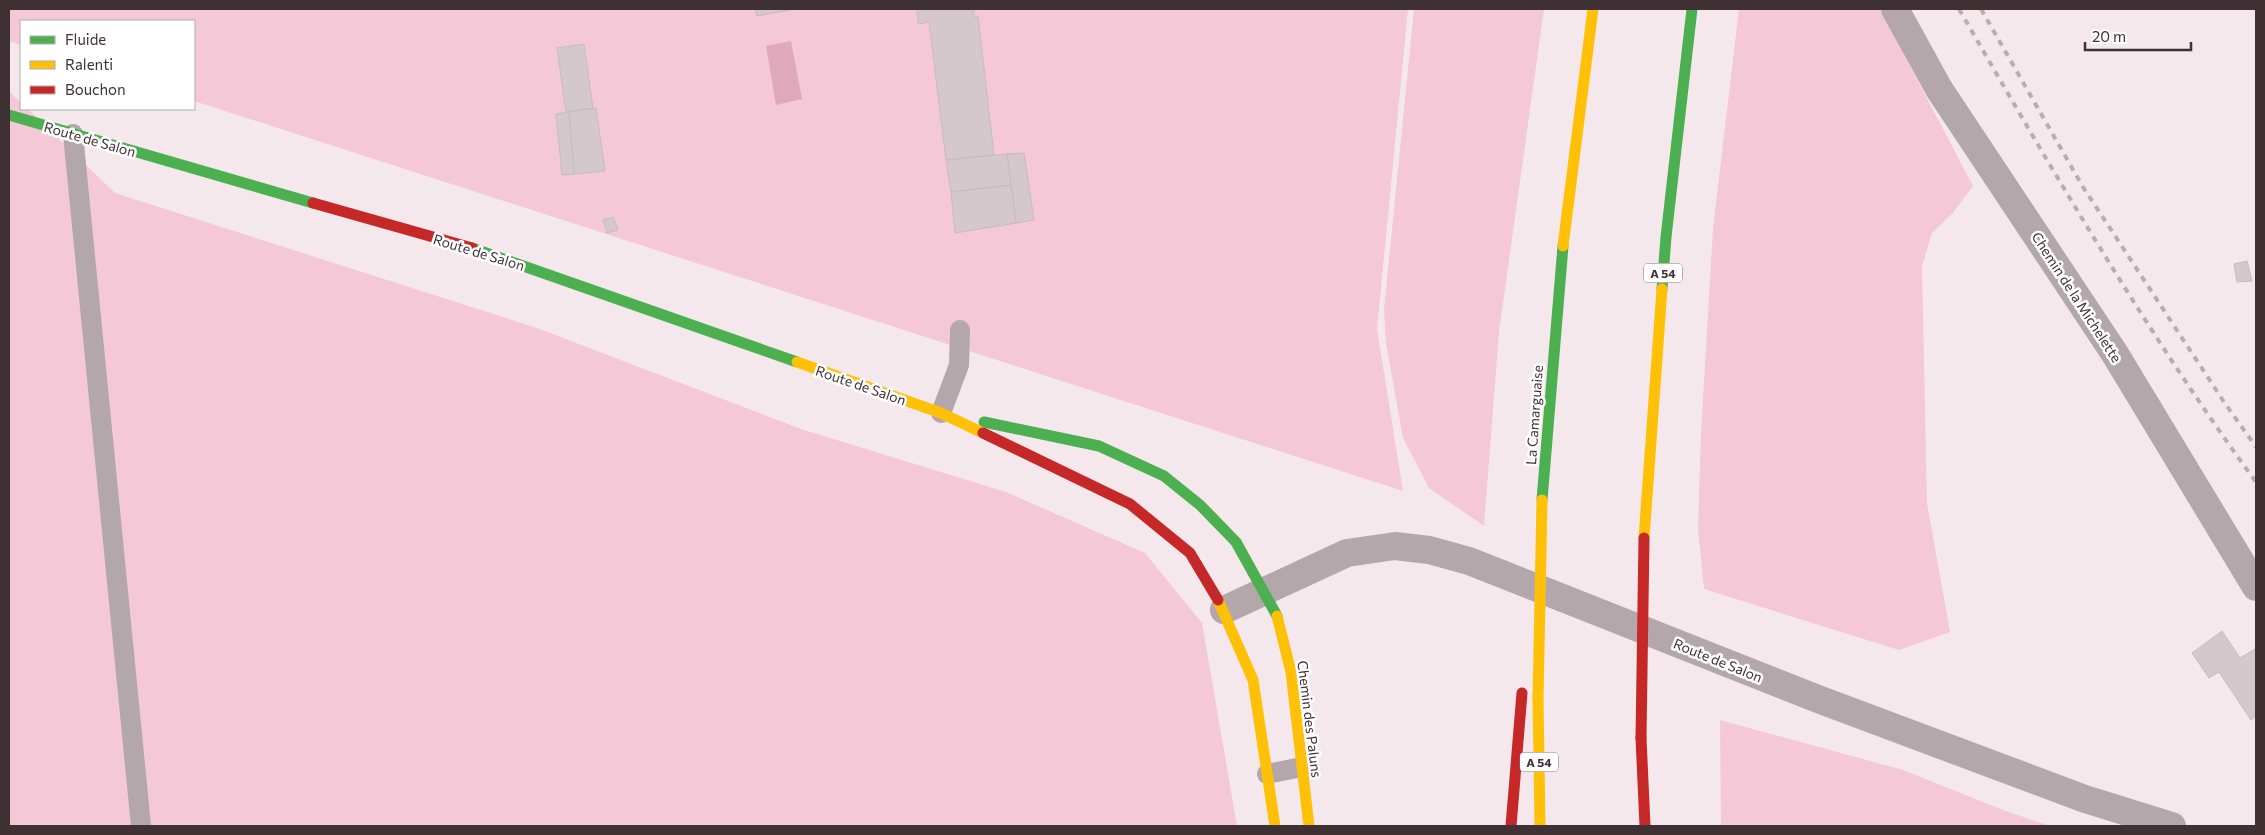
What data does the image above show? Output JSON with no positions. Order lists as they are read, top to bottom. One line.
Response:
{"streets":{"main road":["Route de Salon","A 54","La Camarguaise","Chemin des Paluns"],"street":["Chemin de la Michelette"]},"crossings":[["Route de Salon","Chemin des Paluns"]],"legend":["Fluide","Ralenti","Bouchon"],"scale_bar":"20 m"}
